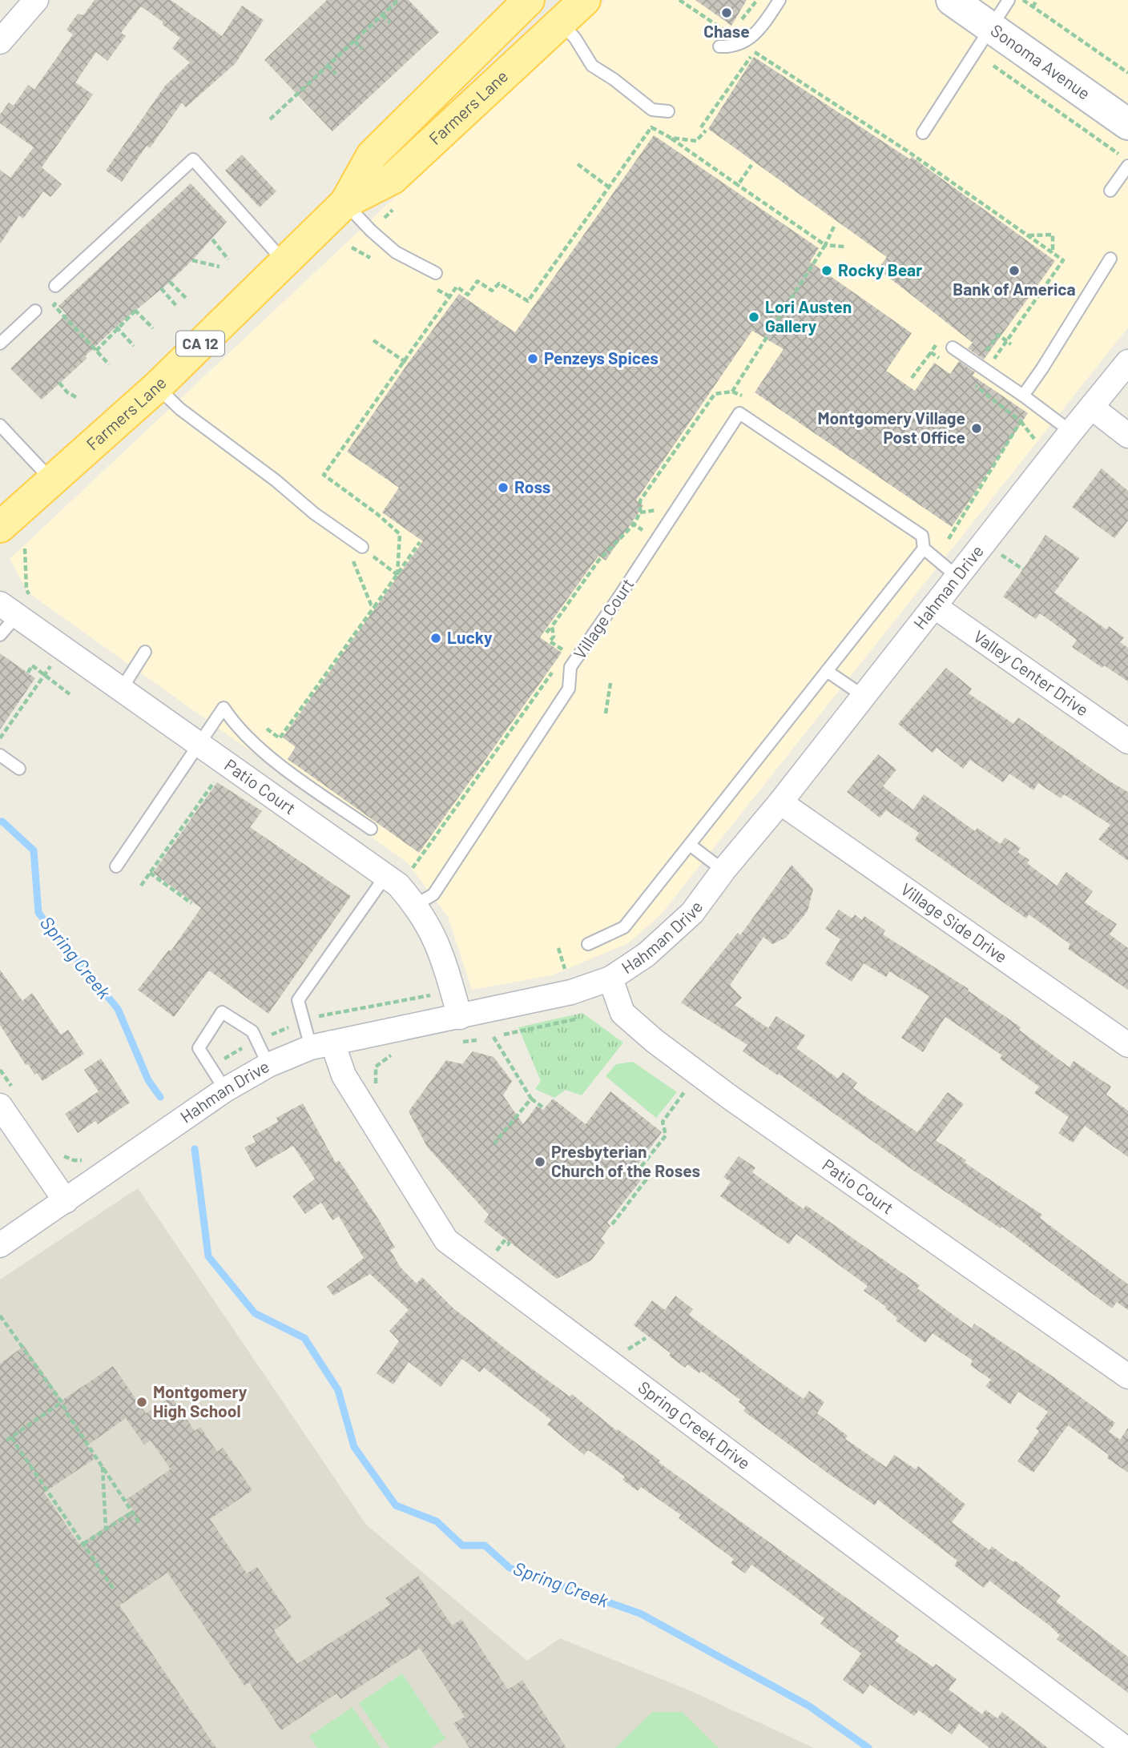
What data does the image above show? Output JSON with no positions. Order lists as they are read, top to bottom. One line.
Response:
{"streets":{"main road":["Farmers Lane","CA 12"],"street":["Sonoma Avenue","Hahman Drive","Valley Center Drive","Patio Court","Village Side Drive","Spring Creek Drive"],"lane":["Village Court"]},"crossings":[["Hahman Drive","Valley Center Drive"],["Hahman Drive","Patio Court"],["Hahman Drive","Village Side Drive"],["Hahman Drive","Spring Creek Drive"],["Village Court","Patio Court"]],"water":["Spring Creek"],"places":["Chase","Rocky Bear","Bank of America","Lori Austen Gallery","Penzeys Spices","Montgomery Village Post Office","Ross","Lucky","Presbyterian Church of the Roses","Montgomery High School"]}
